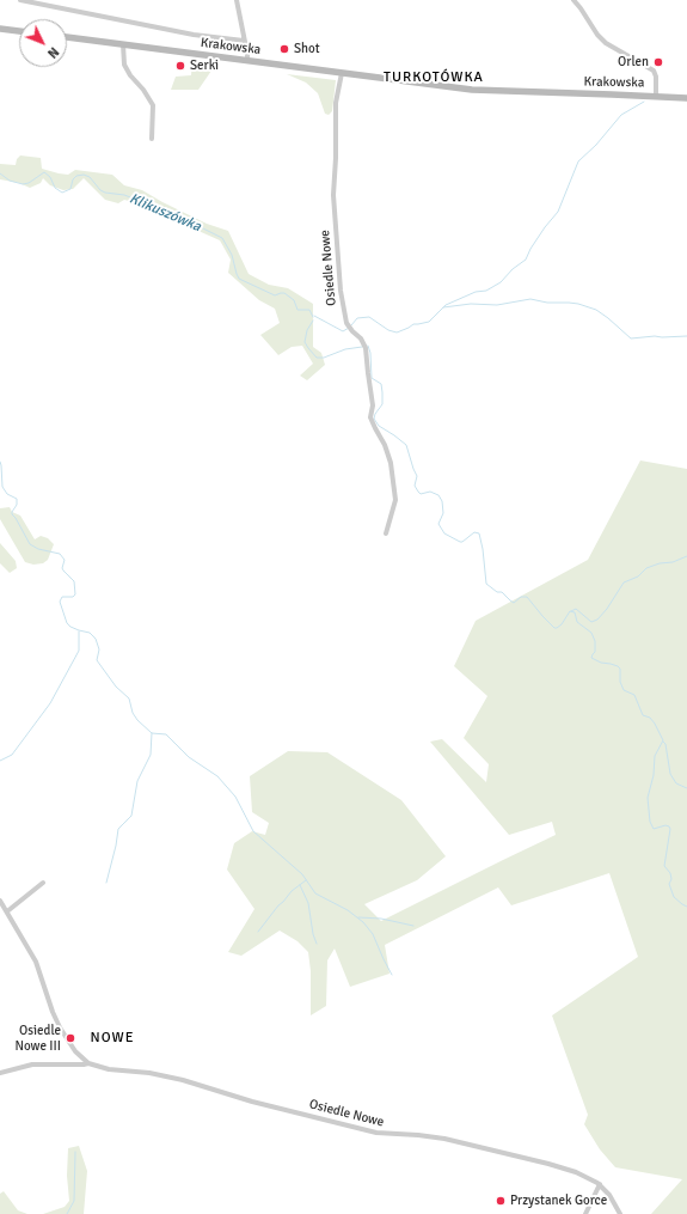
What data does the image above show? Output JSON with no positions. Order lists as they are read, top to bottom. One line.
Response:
{"streets":{"main road":["Krakowska"],"street":["Osiedle Nowe"]},"crossings":[["Krakowska","Osiedle Nowe"]],"districts":["TURKOTÓWKA","NOWE"],"water":["Klikuszówka"],"places":["Shot","Orlen","Serki","Osiedle Nowe III","Przystanek Gorce"],"north":"bottom right"}
